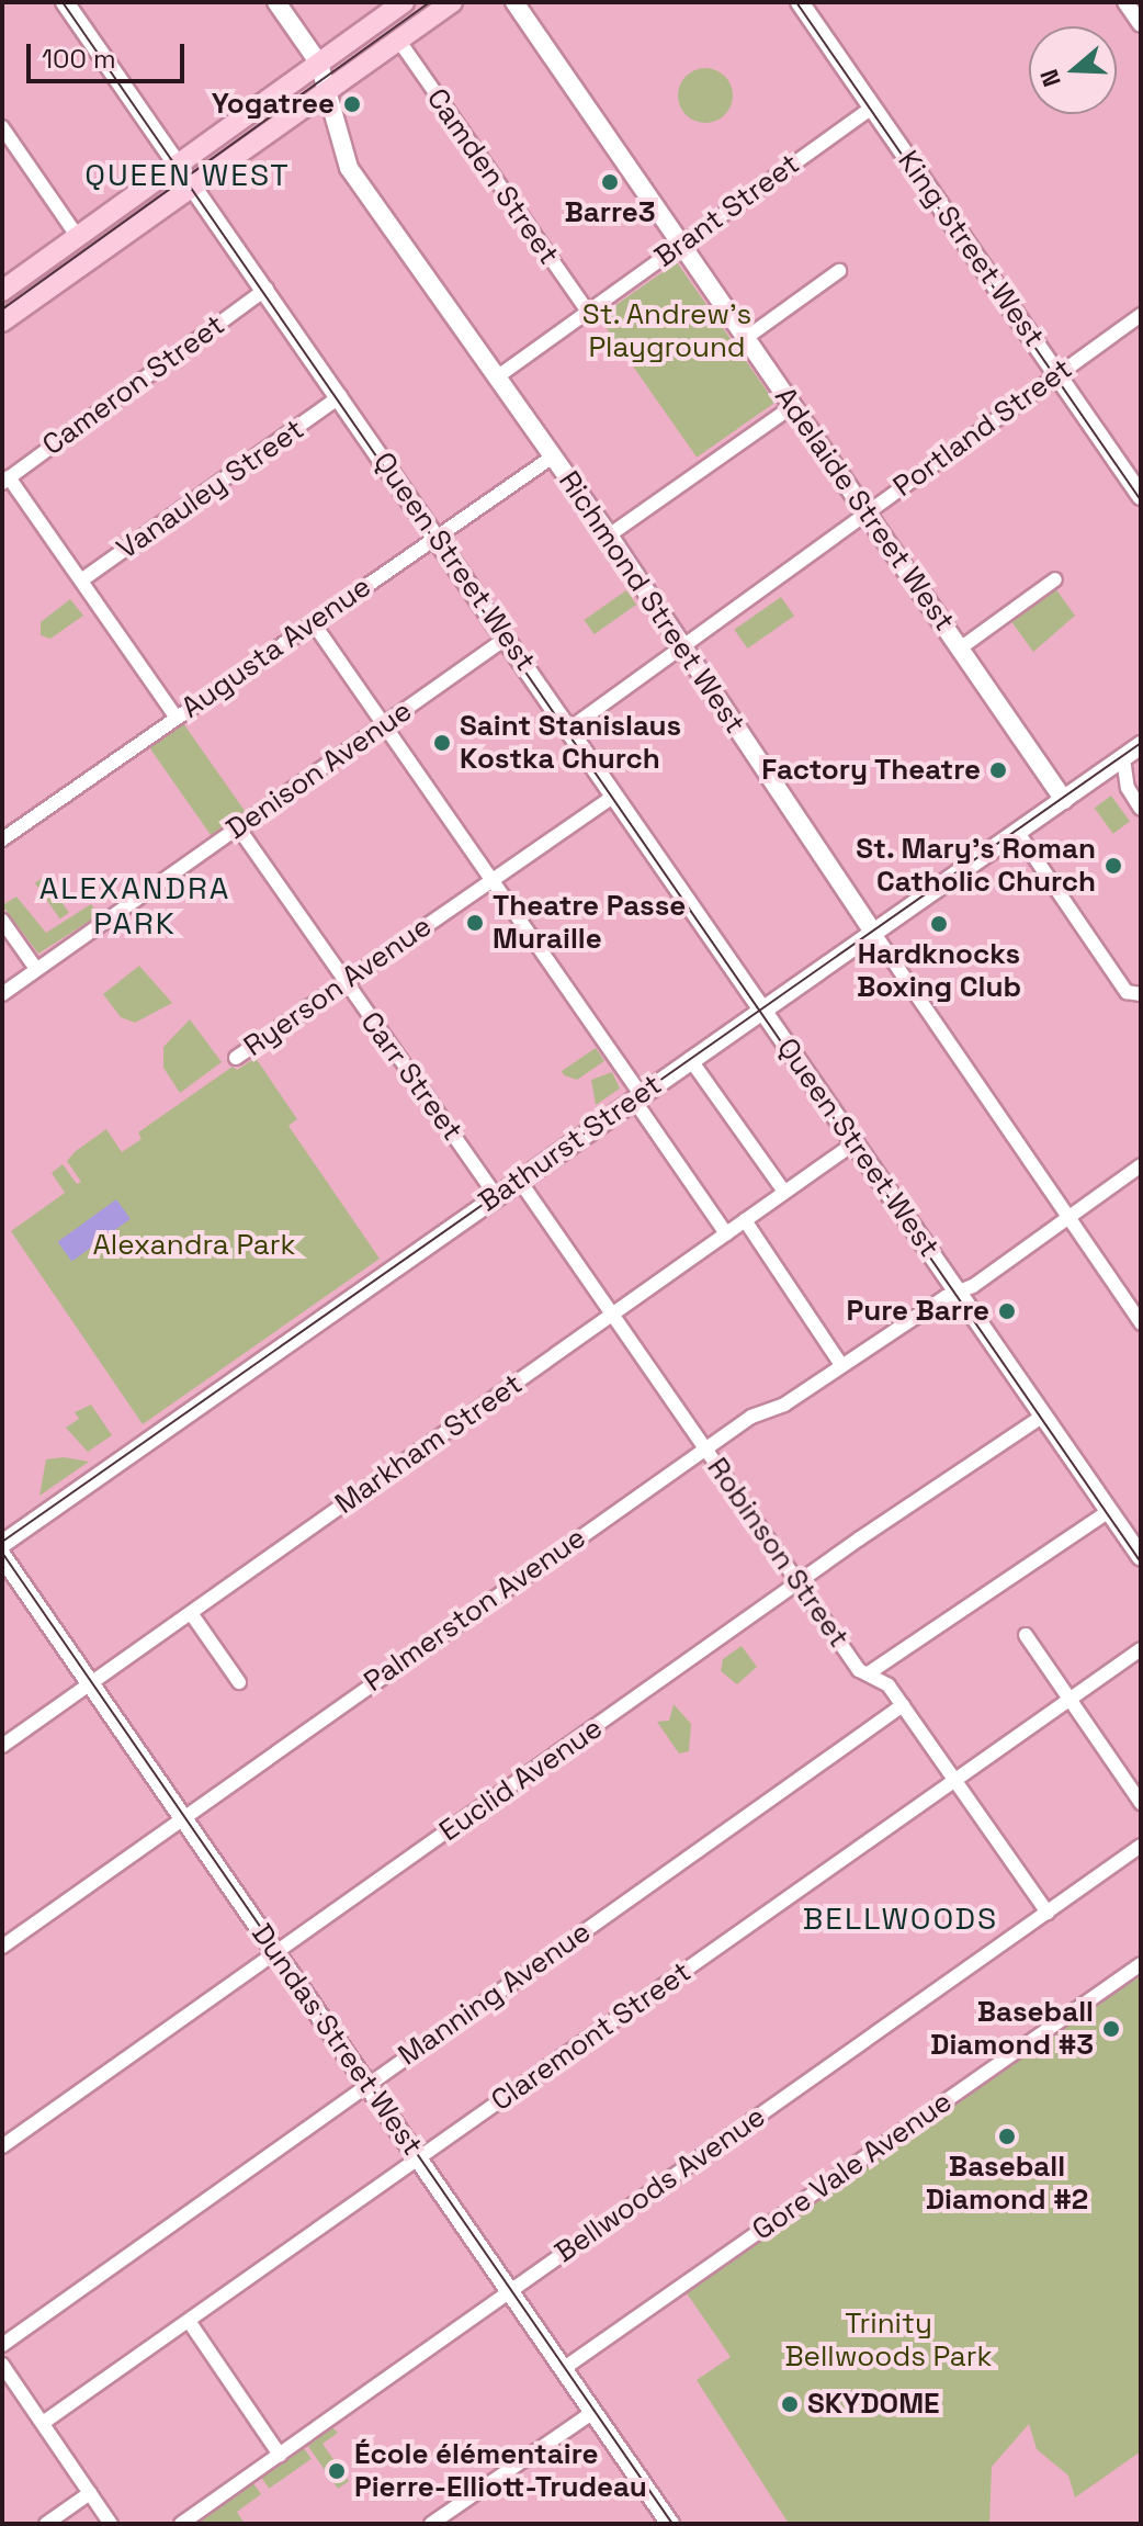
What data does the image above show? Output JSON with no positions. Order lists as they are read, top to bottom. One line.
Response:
{"streets":{"main road":["King Street West","Adelaide Street West","Queen Street West","Richmond Street West","Bathurst Street","Dundas Street West"],"street":["Camden Street","Brant Street","Cameron Street","Portland Street","Vanauley Street","Augusta Avenue","Denison Avenue","Ryerson Avenue","Carr Street","Markham Street","Robinson Street","Palmerston Avenue","Euclid Avenue","Manning Avenue","Claremont Street","Gore Vale Avenue","Bellwoods Avenue"]},"crossings":[["Camden Street","Brant Street"],["Brant Street","King Street West"],["Brant Street","Adelaide Street West"],["Brant Street","Richmond Street West"],["King Street West","Portland Street"],["Cameron Street","Queen Street West"],["Portland Street","Adelaide Street West"],["Portland Street","Queen Street West"],["Portland Street","Richmond Street West"],["Vanauley Street","Queen Street West"],["Adelaide Street West","Bathurst Street"],["Queen Street West","Augusta Avenue"],["Queen Street West","Denison Avenue"],["Queen Street West","Ryerson Avenue"],["Queen Street West","Bathurst Street"],["Queen Street West","Markham Street"],["Queen Street West","Palmerston Avenue"],["Queen Street West","Euclid Avenue"],["Richmond Street West","Augusta Avenue"],["Richmond Street West","Bathurst Street"],["Richmond Street West","Palmerston Avenue"],["Denison Avenue","Carr Street"],["Ryerson Avenue","Carr Street"],["Carr Street","Bathurst Street"],["Bathurst Street","Robinson Street"],["Markham Street","Robinson Street"],["Markham Street","Dundas Street West"],["Robinson Street","Palmerston Avenue"],["Robinson Street","Euclid Avenue"],["Robinson Street","Manning Avenue"],["Robinson Street","Claremont Street"],["Robinson Street","Bellwoods Avenue"],["Palmerston Avenue","Dundas Street West"],["Euclid Avenue","Dundas Street West"],["Manning Avenue","Dundas Street West"],["Claremont Street","Dundas Street West"],["Dundas Street West","Gore Vale Avenue"],["Dundas Street West","Bellwoods Avenue"]],"districts":["QUEEN WEST","ALEXANDRA PARK","BELLWOODS"],"parks":["St. Andrew's Playground","Alexandra Park","Trinity Bellwoods Park"],"places":["Yogatree","Barre3","Saint Stanislaus Kostka Church","Factory Theatre","St. Mary's Roman Catholic Church","Theatre Passe Muraille","Hardknocks Boxing Club","Pure Barre","Baseball Diamond #3","Baseball Diamond #2","SKYDOME","École élémentaire Pierre-Elliott-Trudeau"],"scale_bar":"100 m","north":"left"}
